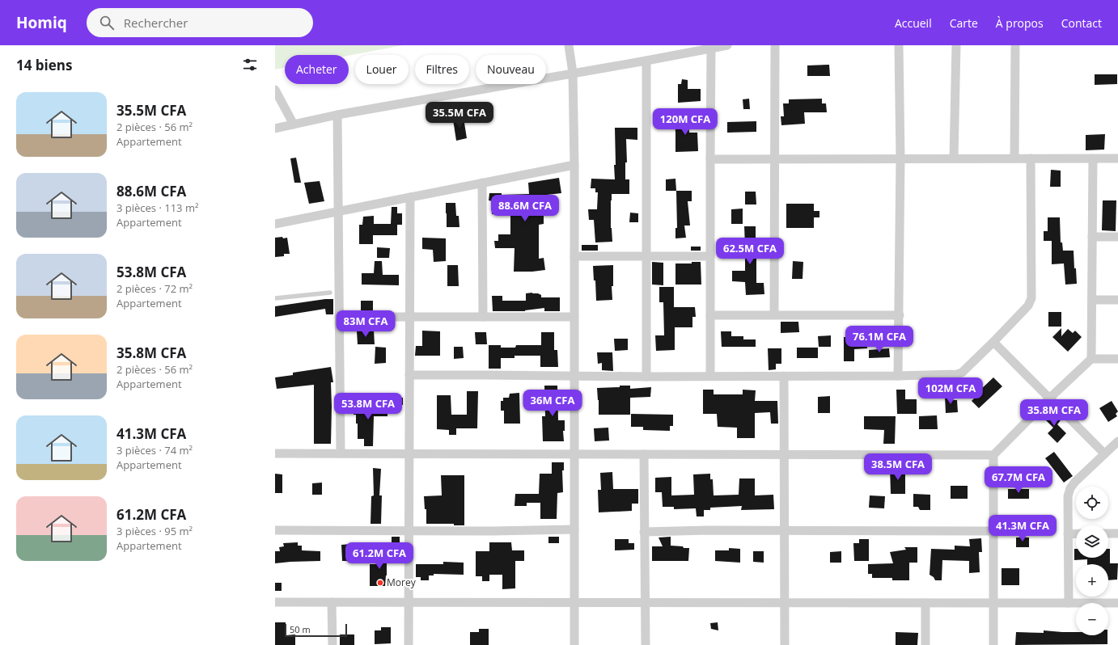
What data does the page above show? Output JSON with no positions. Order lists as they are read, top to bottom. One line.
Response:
{"places":["Morey"],"scale_bar":"50 m","page":{"header":"Homiq","search":"Rechercher","nav":["Accueil","Carte","À propos","Contact"],"heading":"14 biens","chip":["Acheter","Louer","Filtres","Nouveau"],"list":[{"name":"35.5M CFA","note":"2 pièces · 56 m² · Appartement"},{"name":"88.6M CFA","note":"3 pièces · 113 m² · Appartement"},{"name":"53.8M CFA","note":"2 pièces · 72 m² · Appartement"},{"name":"35.8M CFA","note":"2 pièces · 56 m² · Appartement"},{"name":"41.3M CFA","note":"3 pièces · 74 m² · Appartement"},{"name":"61.2M CFA","note":"3 pièces · 95 m² · Appartement"}],"price":["35.5M CFA","120M CFA","88.6M CFA","62.5M CFA","83M CFA","76.1M CFA","102M CFA","36M CFA","53.8M CFA","35.8M CFA","38.5M CFA","67.7M CFA","41.3M CFA","61.2M CFA"],"map_buttons":["+","−"],"scale":"50 m"}}
